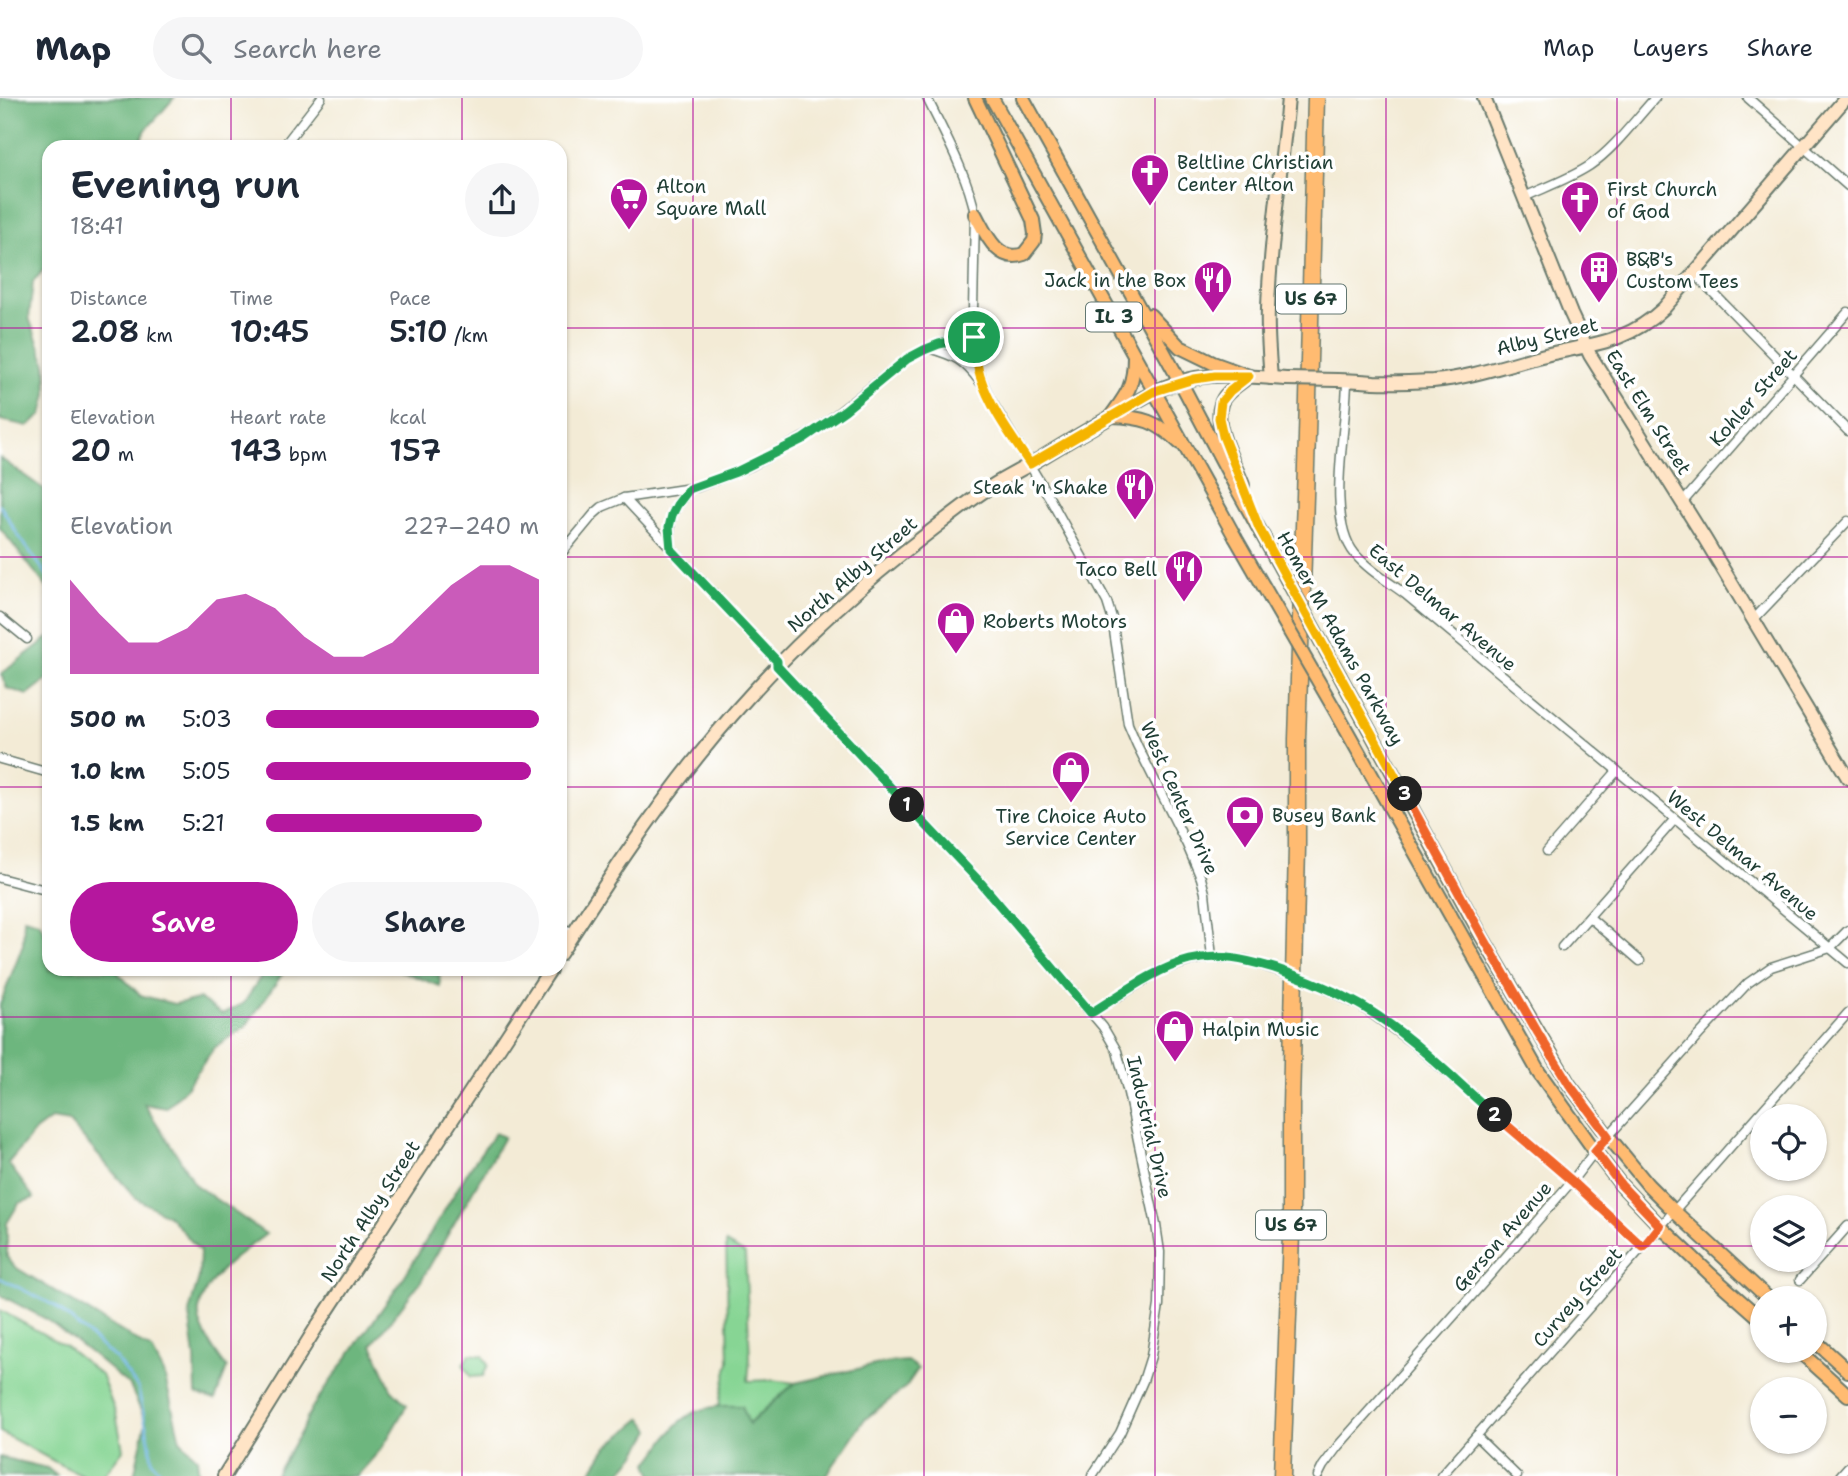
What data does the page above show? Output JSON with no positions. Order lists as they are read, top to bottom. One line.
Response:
{"streets":{"highway":["US 67"],"main road":["IL 3","Homer M Adams Parkway"],"street":["Alby Street","Kohler Street","East Elm Street","North Alby Street","East Delmar Avenue","West Center Drive","West Delmar Avenue","Industrial Drive","Gerson Avenue","Curvey Street"]},"crossings":[["Alby Street","East Elm Street"],["Alby Street","North Alby Street"],["Alby Street","East Delmar Avenue"],["Alby Street","Homer M Adams Parkway"],["Kohler Street","East Elm Street"],["North Alby Street","Homer M Adams Parkway"],["North Alby Street","West Center Drive"],["North Alby Street","Industrial Drive"],["East Delmar Avenue","West Delmar Avenue"],["Homer M Adams Parkway","Gerson Avenue"],["Homer M Adams Parkway","Curvey Street"],["West Delmar Avenue","Gerson Avenue"]],"places":{"church":["Beltline Christian Center Alton","First Church of God"],"supermarket":["Alton Square Mall"],"building":["B&B's Custom Tees"],"restaurant":["Jack in the Box","Steak 'n Shake","Taco Bell"],"shop":["Roberts Motors","Tire Choice Auto Service Center","Halpin Music"],"bank":["Busey Bank"]},"page":{"header":"Map","search":"Search here","nav":["Map","Layers","Share"],"heading":["Evening run","18:41"],"stats":[["Distance","2.08 km"],["Time","10:45"],["Pace","5:10 /km"],["Elevation","20 m"],["Heart rate","143 bpm"],["kcal","157"]],"chart":["Elevation","227–240 m"],"list":[{"name":"500 m","note":"5:03"},{"name":"1.0 km","note":"5:05"},{"name":"1.5 km","note":"5:21"}],"pins":["3","1","2"],"buttons":["Save","Share"],"map_buttons":["+","−"]}}
